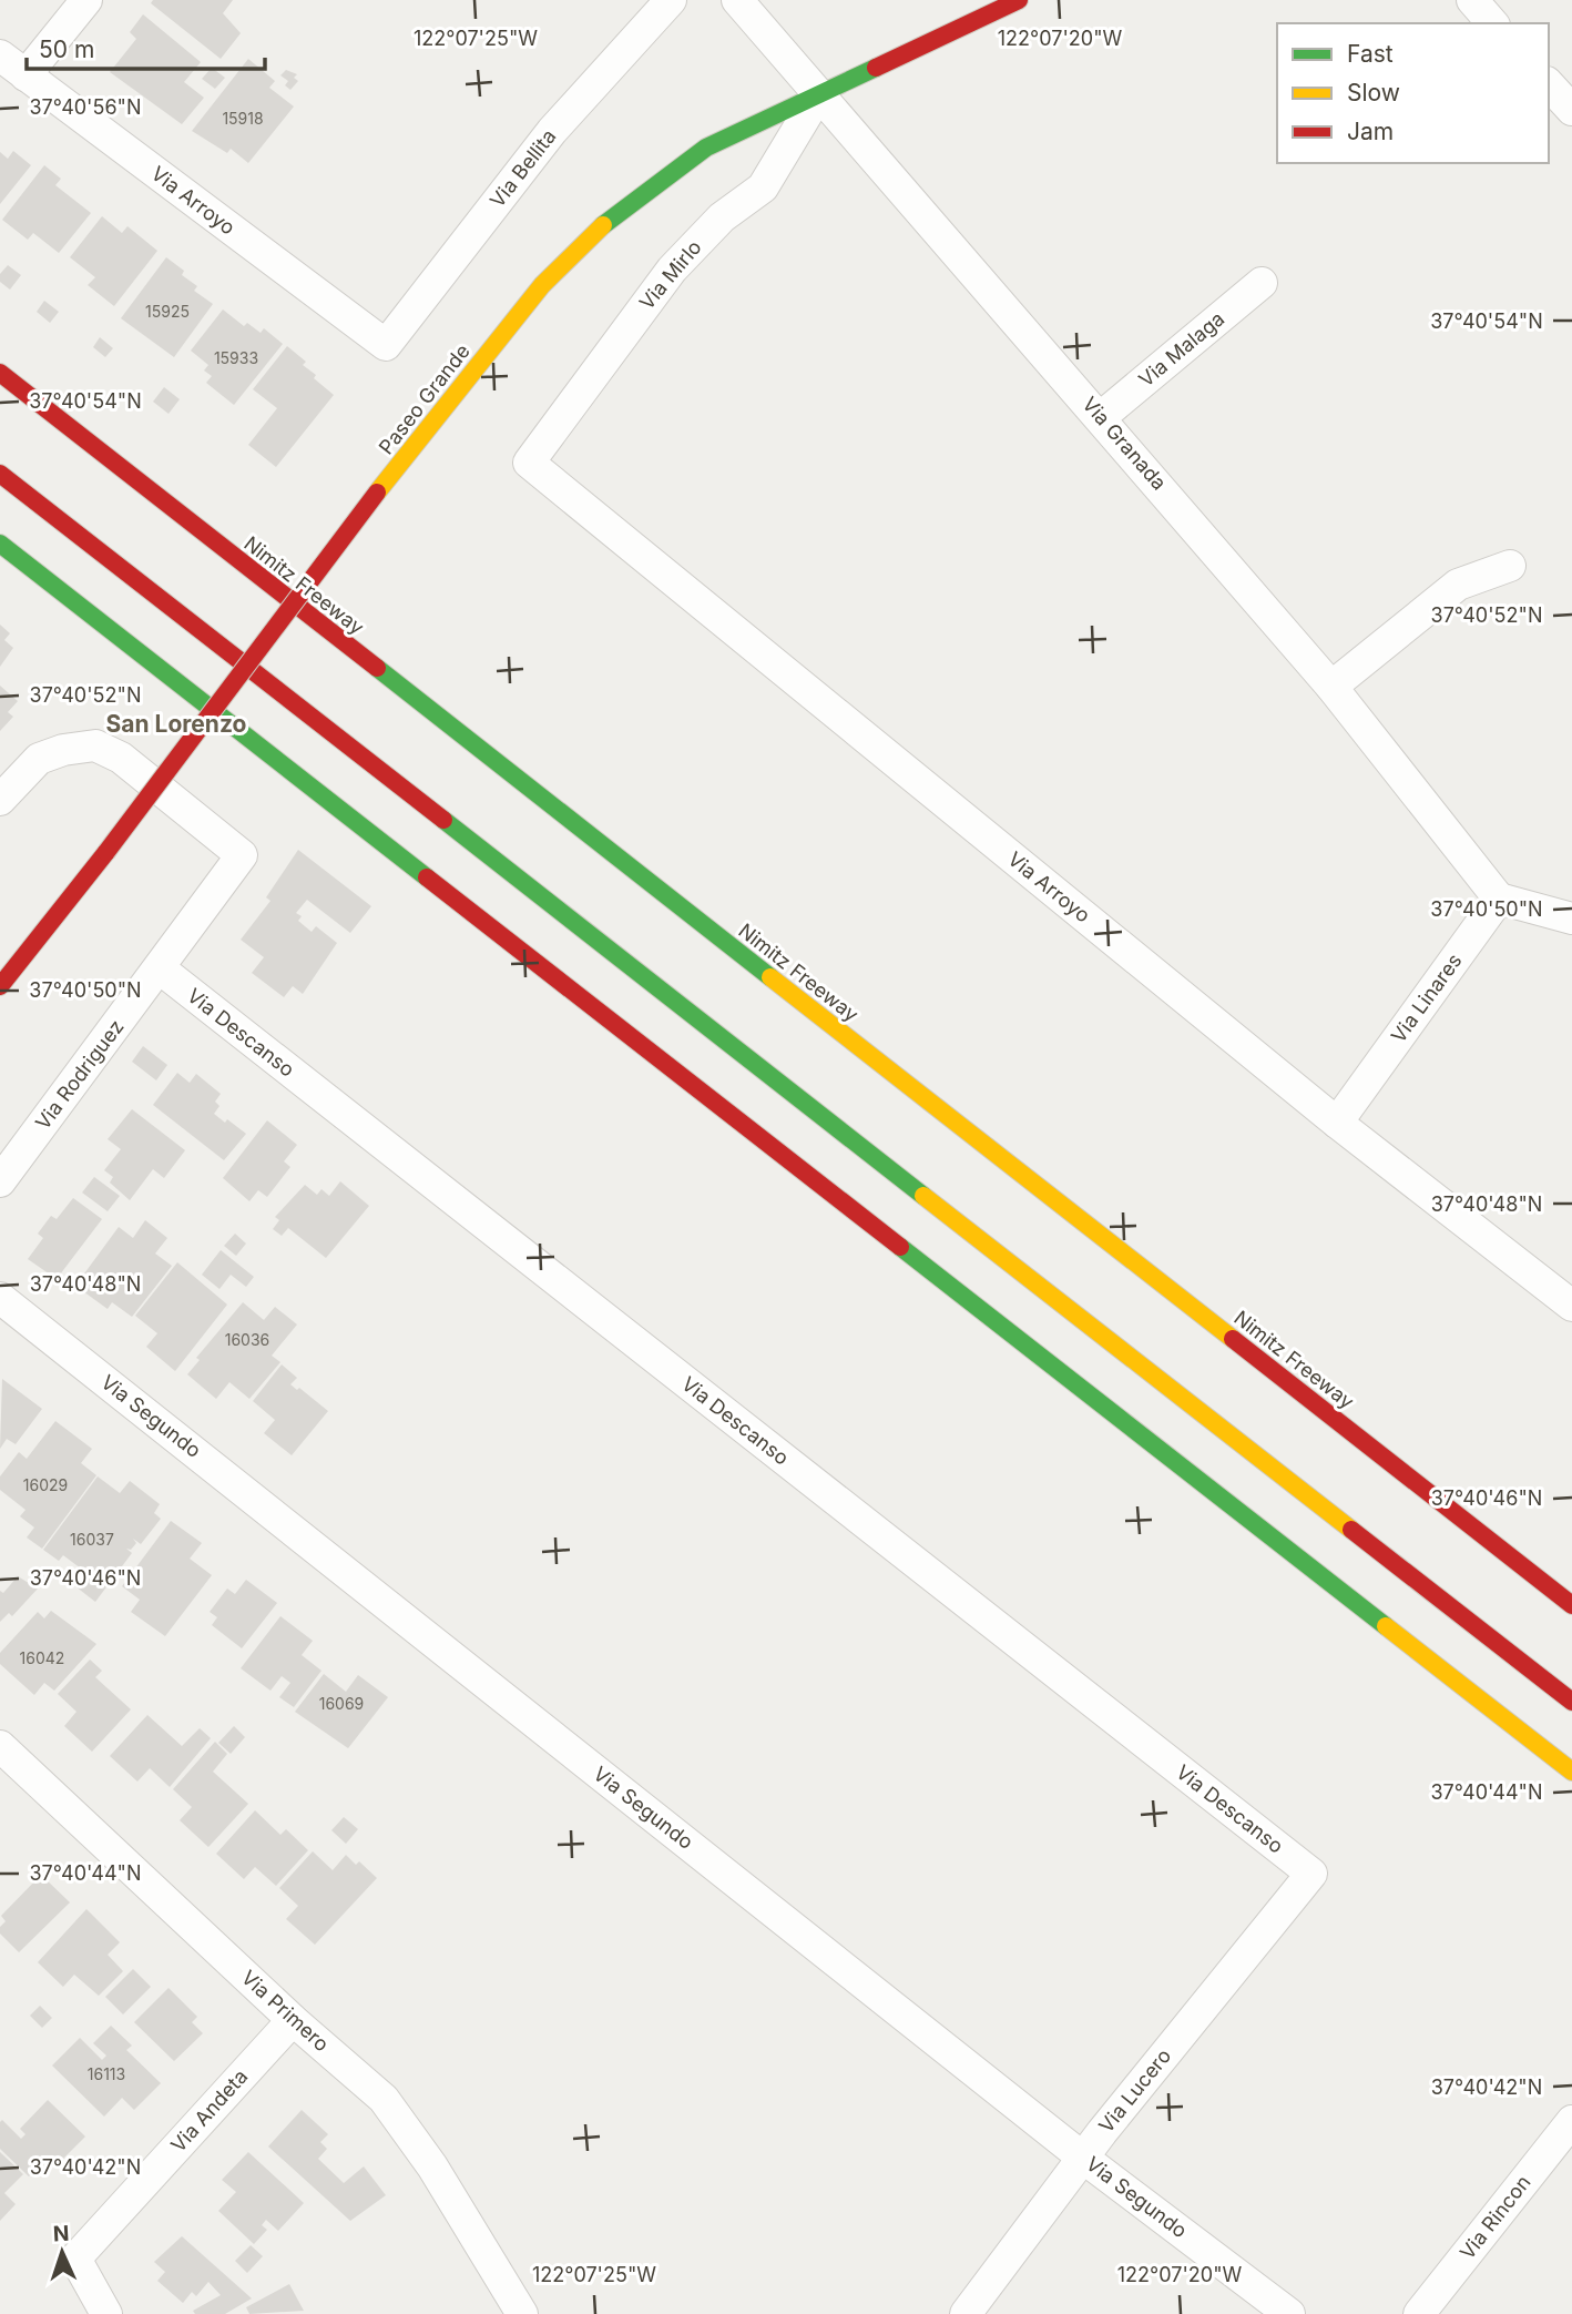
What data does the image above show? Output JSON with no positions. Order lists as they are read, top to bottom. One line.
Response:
{"streets":{"main road":["Paseo Grande","Nimitz Freeway"],"street":["Via Bellita","Via Arroyo","Via Mirlo","Via Malaga","Via Granada","Via Linares","Via Descanso","Via Rodriguez","Via Segundo","Via Primero","Via Lucero","Via Andeta","Via Rincon"]},"crossings":[["Via Bellita","Via Arroyo"],["Via Arroyo","Via Mirlo"],["Via Arroyo","Via Linares"],["Via Mirlo","Paseo Grande"],["Via Mirlo","Via Granada"],["Via Malaga","Via Granada"],["Paseo Grande","Via Granada"],["Via Granada","Via Linares"],["Via Descanso","Via Rodriguez"],["Via Descanso","Via Lucero"],["Via Segundo","Via Lucero"],["Via Primero","Via Andeta"]],"districts":["San Lorenzo"],"house_numbers":["15918","15925","15933","16036","16029","16037","16042","16069","16113"],"legend":["Fast","Slow","Jam"],"scale_bar":"50 m","north":"top","coordinates":["122°07'25\"W","122°07'20\"W","37°40'56\"N","37°40'54\"N","37°40'52\"N","37°40'50\"N","37°40'48\"N","37°40'46\"N","37°40'44\"N","37°40'42\"N"]}
